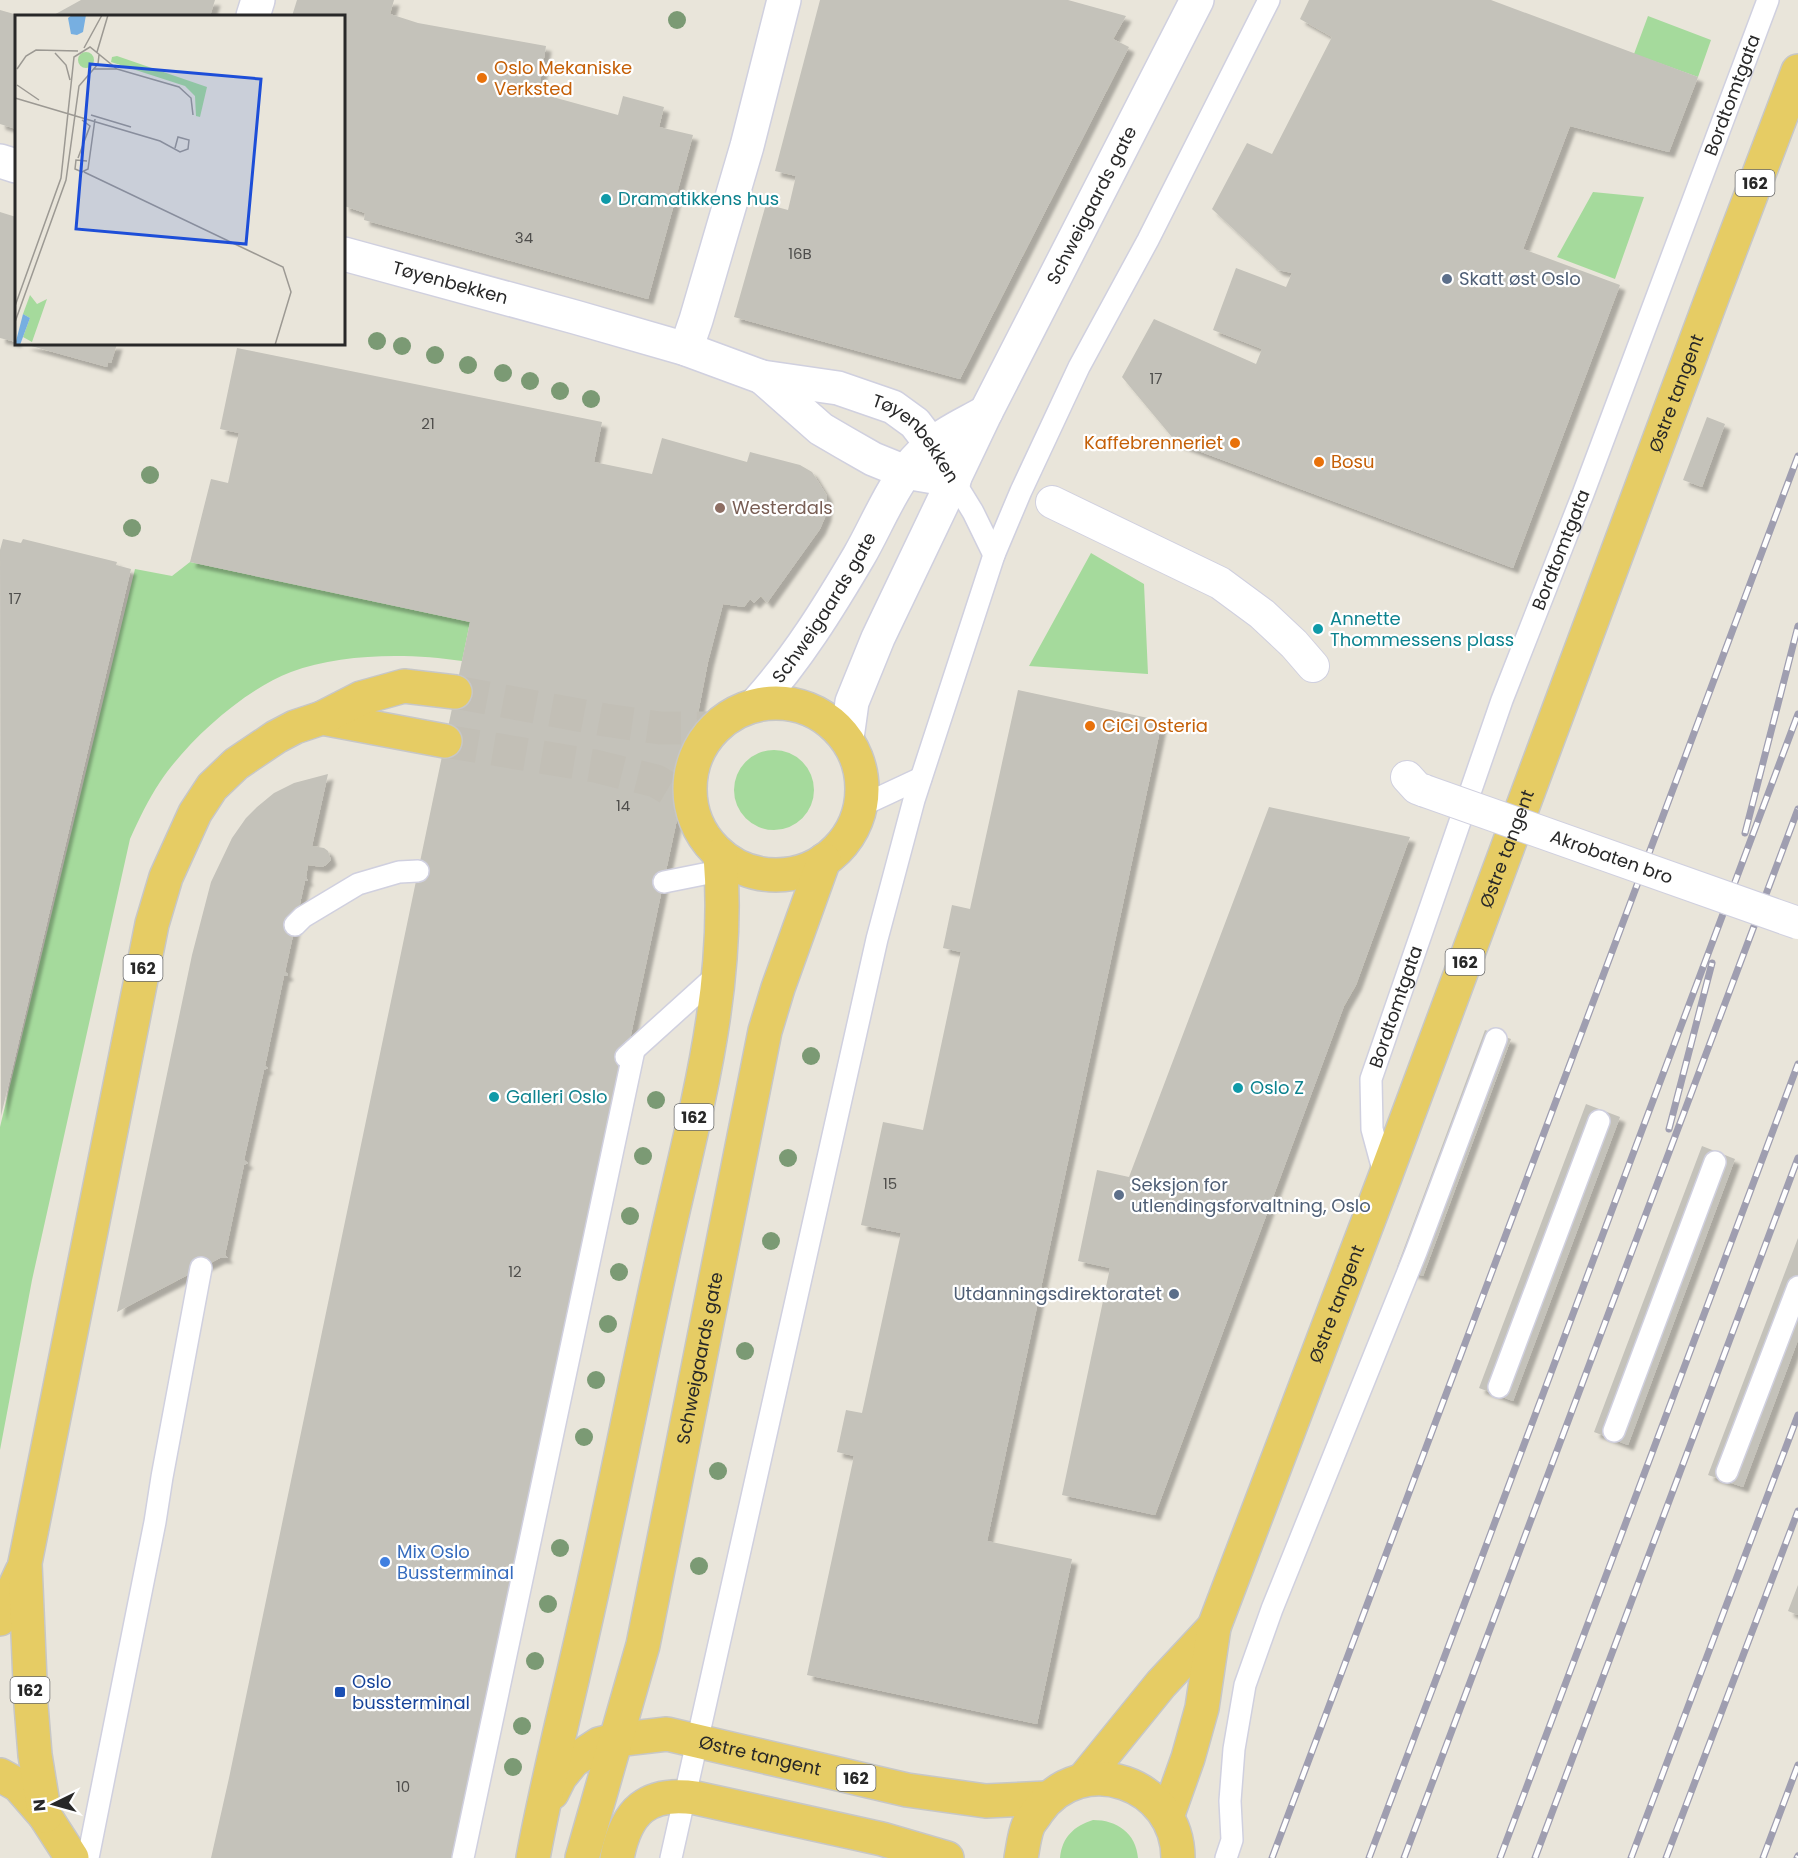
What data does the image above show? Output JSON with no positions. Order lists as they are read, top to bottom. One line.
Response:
{"streets":{"highway":["162","Schweigaards gate","Østre tangent"],"street":["Tøyenbekken","Akrobaten bro"],"lane":["Bordtomtgata"]},"crossings":[["Bordtomtgata","Østre tangent"],["162","Schweigaards gate"],["162","Østre tangent"],["Schweigaards gate","Tøyenbekken"],["Schweigaards gate","Østre tangent"]],"places":{"other":["Oslo Mekaniske Verksted","Dramatikkens hus","Skatt øst Oslo","Kaffebrenneriet","Bosu","Westerdals","Annette Thommessens plass","CiCi Osteria","Oslo Z","Galleri Oslo","Seksjon for utlendingsforvaltning, Oslo","Utdanningsdirektoratet","Mix Oslo Bussterminal"],"transit":["Oslo bussterminal"]},"house_numbers":["34","16B","17","21","17","14","15","12","10"],"north":"left"}
